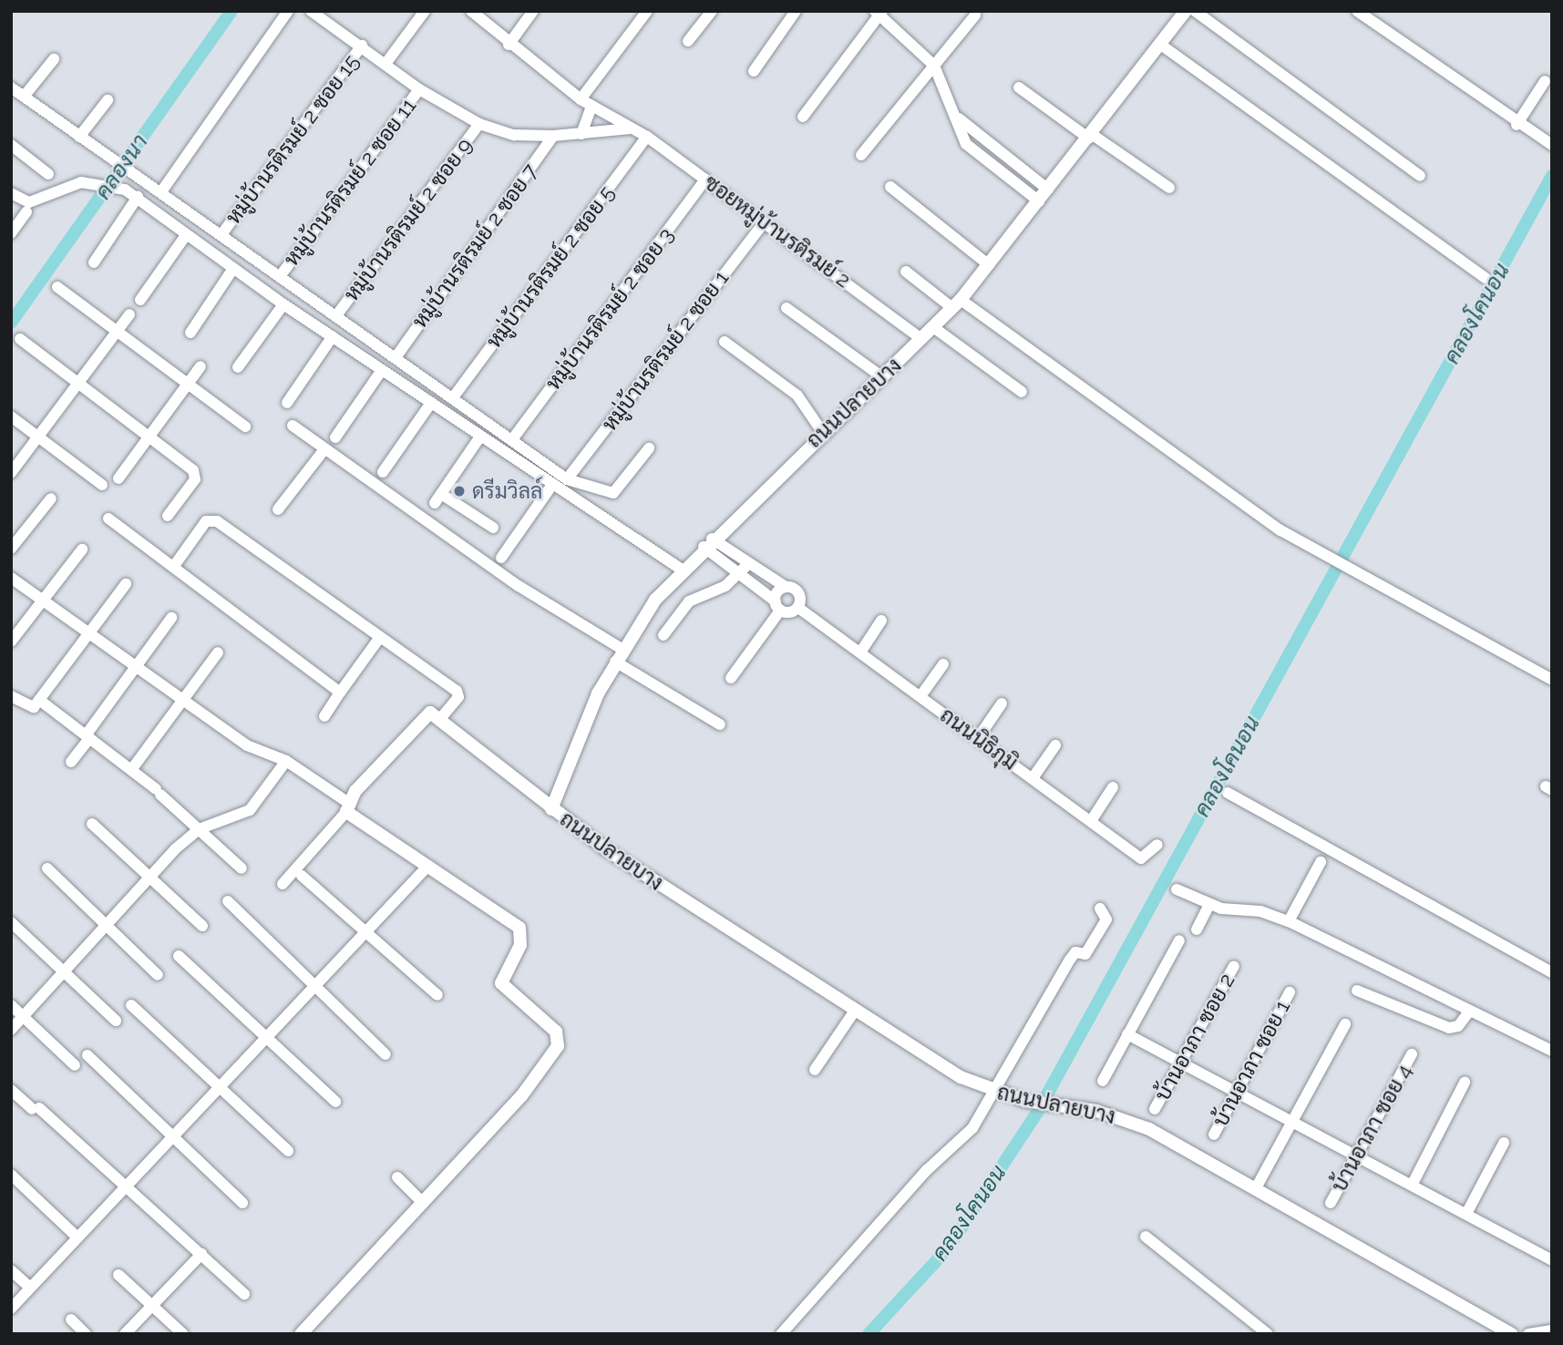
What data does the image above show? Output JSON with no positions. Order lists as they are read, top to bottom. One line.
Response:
{"streets":{"street":["หมู่บ้านรติรมย์ 2 ซอย 15","หมู่บ้านรติรมย์ 2 ซอย 11","หมู่บ้านรติรมย์ 2 ซอย 9","ซอยหมู่บ้านรติรมย์ 2","หมู่บ้านรติรมย์ 2 ซอย 7","หมู่บ้านรติรมย์ 2 ซอย 5","หมู่บ้านรติรมย์ 2 ซอย 3","หมู่บ้านรติรมย์ 2 ซอย 1","ถนนปลายบาง","ถนนนิธิภุมิ","บ้านอาภา ซอย 2","บ้านอาภา ซอย 1","บ้านอาภา ซอย 4"]},"crossings":[["ซอยหมู่บ้านรติรมย์ 2","หมู่บ้านรติรมย์ 2 ซอย 5"],["ซอยหมู่บ้านรติรมย์ 2","หมู่บ้านรติรมย์ 2 ซอย 3"],["ซอยหมู่บ้านรติรมย์ 2","หมู่บ้านรติรมย์ 2 ซอย 1"],["ซอยหมู่บ้านรติรมย์ 2","ถนนปลายบาง"]],"water":["คลองนา","คลองโคนอน"],"places":["ดรีมวิลล์"]}
